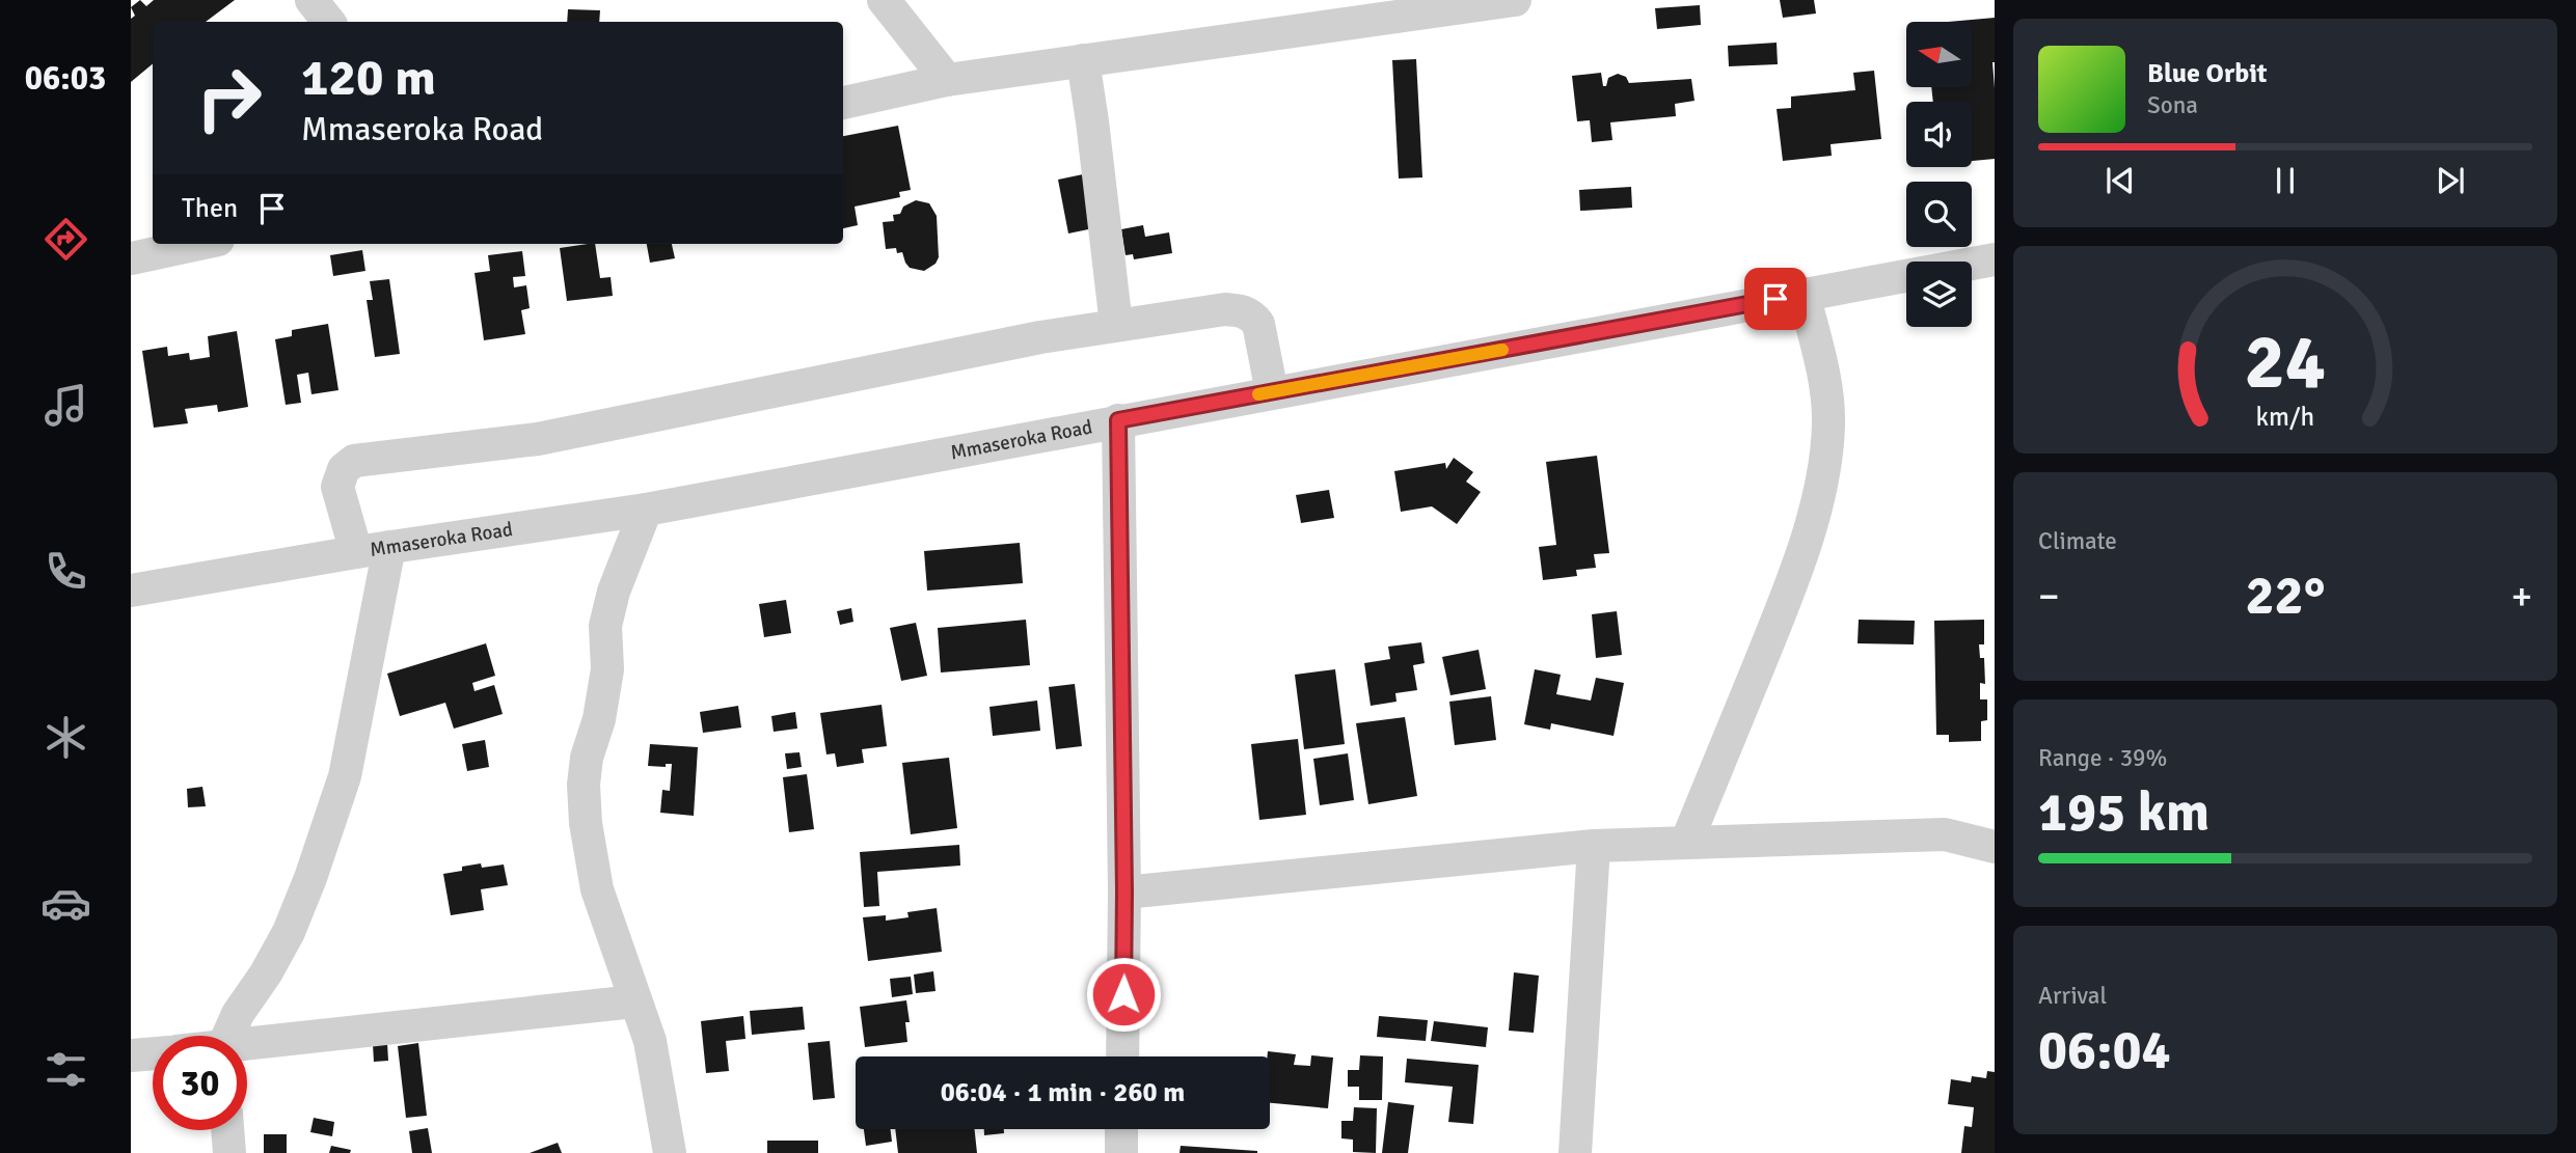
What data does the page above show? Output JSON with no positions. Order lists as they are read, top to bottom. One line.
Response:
{"streets":{"street":["Mmaseroka Road"]},"north":"left","page":{"tabs":"06:03","turn":["120 m","Mmaseroka Road"],"song":["Blue Orbit","Sona"],"then":"Then","tile":["Climate",["Range · 39%","195 km"],["Arrival","06:04"]],"heat":["−","22°","+"],"limit":"30","trip":"06:04 · 1 min · 260 m","gauge":["24","km/h"]}}
